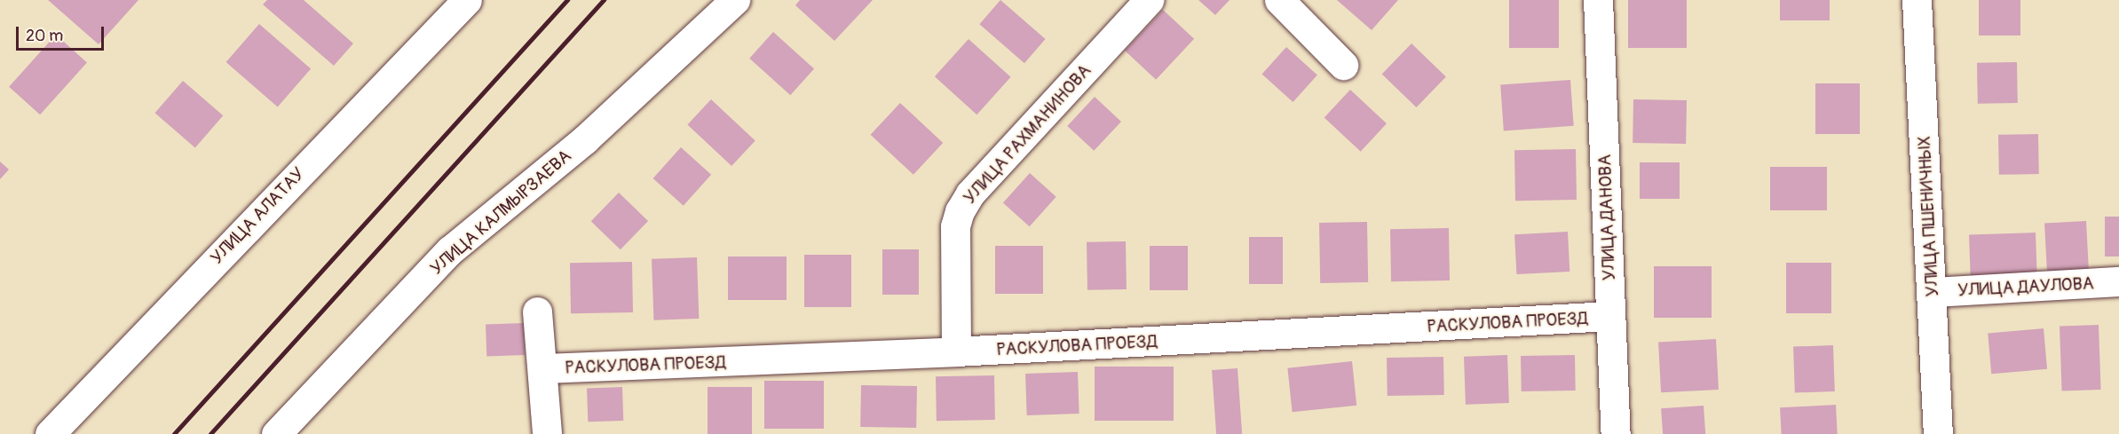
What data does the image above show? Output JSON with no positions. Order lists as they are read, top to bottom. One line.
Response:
{"streets":{"street":["УЛИЦА РАХМАНИНОВА","УЛИЦА КАЛМЫРЗАЕВА","УЛИЦА АЛАТАУ","УЛИЦА ПШЕНИЧНЫХ","УЛИЦА ДАНОВА","УЛИЦА ДАУЛОВА","РАСКУЛОВА ПРОЕЗД"]},"crossings":[["УЛИЦА РАХМАНИНОВА","РАСКУЛОВА ПРОЕЗД"],["УЛИЦА ПШЕНИЧНЫХ","УЛИЦА ДАУЛОВА"],["УЛИЦА ДАНОВА","РАСКУЛОВА ПРОЕЗД"]],"scale_bar":"20 m"}
